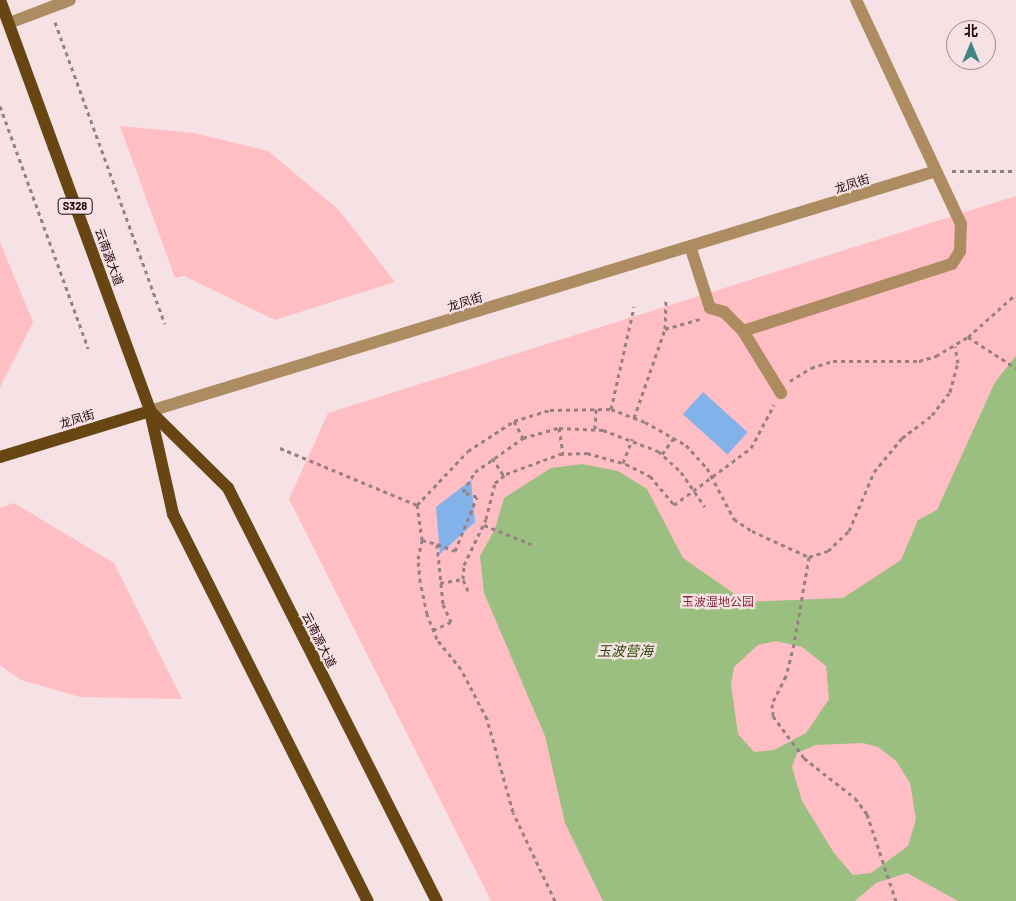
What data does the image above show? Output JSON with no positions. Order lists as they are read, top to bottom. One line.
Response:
{"streets":{"main road":["龙凤街","S328","云南源大道"]},"crossings":[["龙凤街","云南源大道"]],"water":["玉波营海"],"parks":["玉波湿地公园"],"north":"top"}
